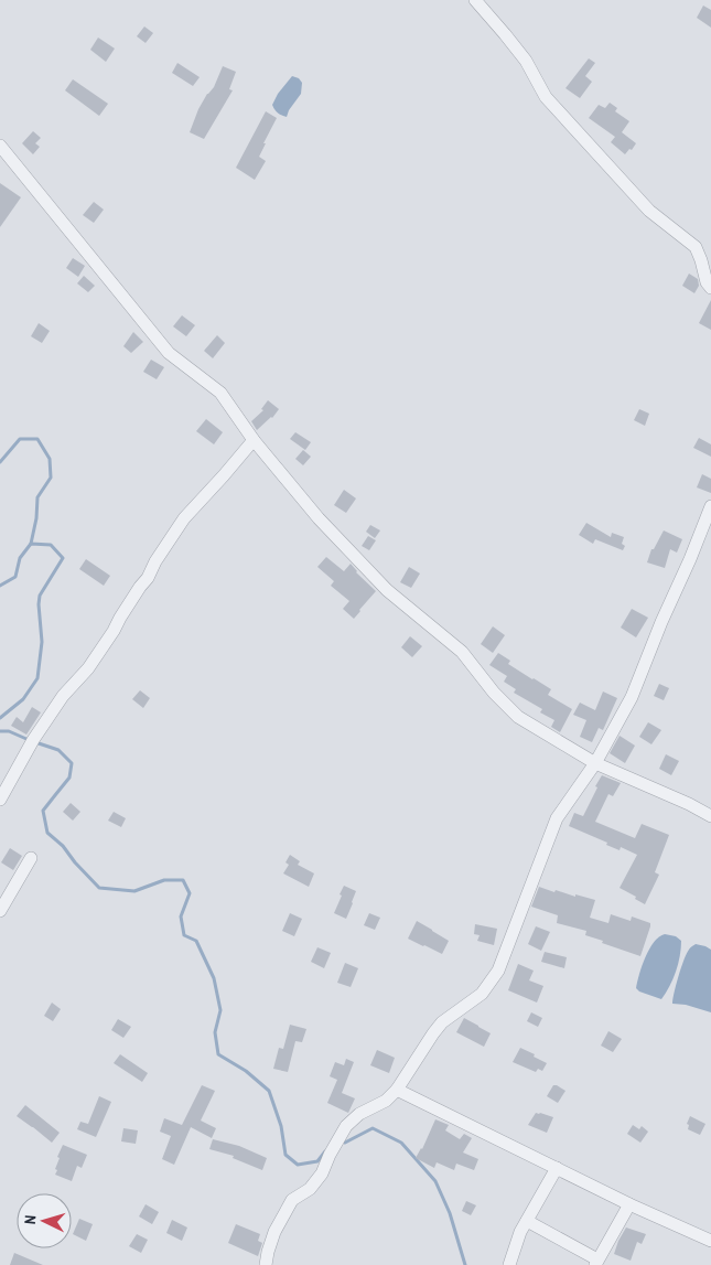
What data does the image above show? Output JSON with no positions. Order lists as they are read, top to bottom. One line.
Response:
{"north":"left"}
